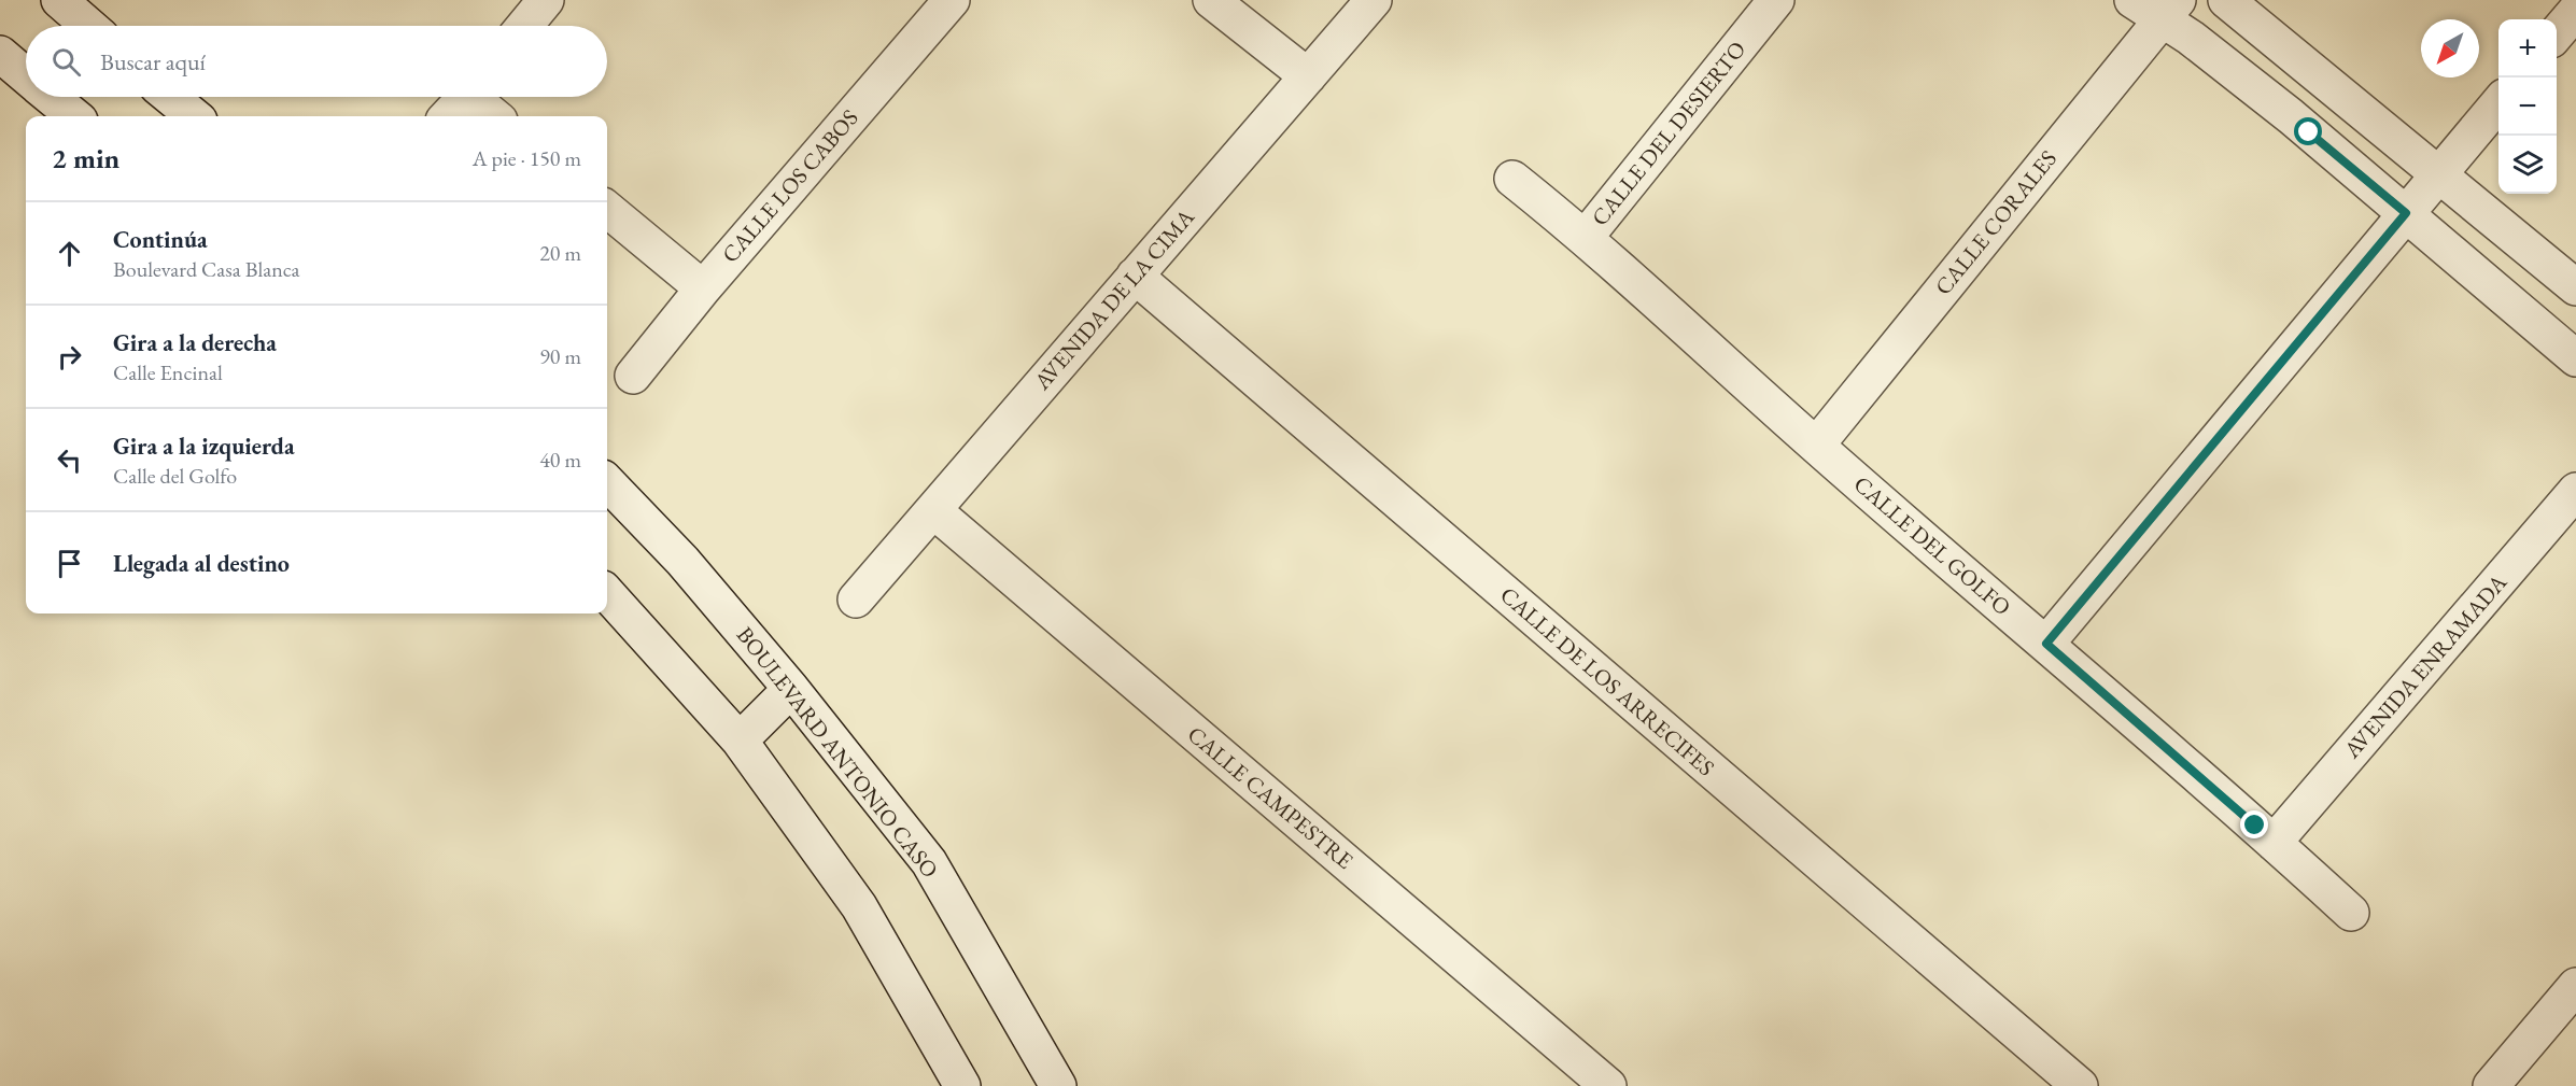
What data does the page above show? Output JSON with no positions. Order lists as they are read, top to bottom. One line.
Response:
{"streets":{"street":["CALLE DEL DESIERTO","CALLE LOS CABOS","CALLE CORALES","AVENIDA DE LA CIMA","CALLE DEL GOLFO","AVENIDA ENRAMADA","CALLE DE LOS ARRECIFES","BOULEVARD ANTONIO CASO","CALLE CAMPESTRE"]},"crossings":[["CALLE DEL DESIERTO","CALLE DEL GOLFO"],["CALLE CORALES","CALLE DEL GOLFO"],["AVENIDA DE LA CIMA","CALLE DE LOS ARRECIFES"],["AVENIDA DE LA CIMA","CALLE CAMPESTRE"],["CALLE DEL GOLFO","AVENIDA ENRAMADA"]],"north":"bottom left","page":{"map_buttons":["+","−"],"search":"Buscar aquí","heading":["2 min","A pie · 150 m"],"list":[["Continúa","Boulevard Casa Blanca","20 m"],["Gira a la derecha","Calle Encinal","90 m"],["Gira a la izquierda","Calle del Golfo","40 m"],"Llegada al destino"]}}
